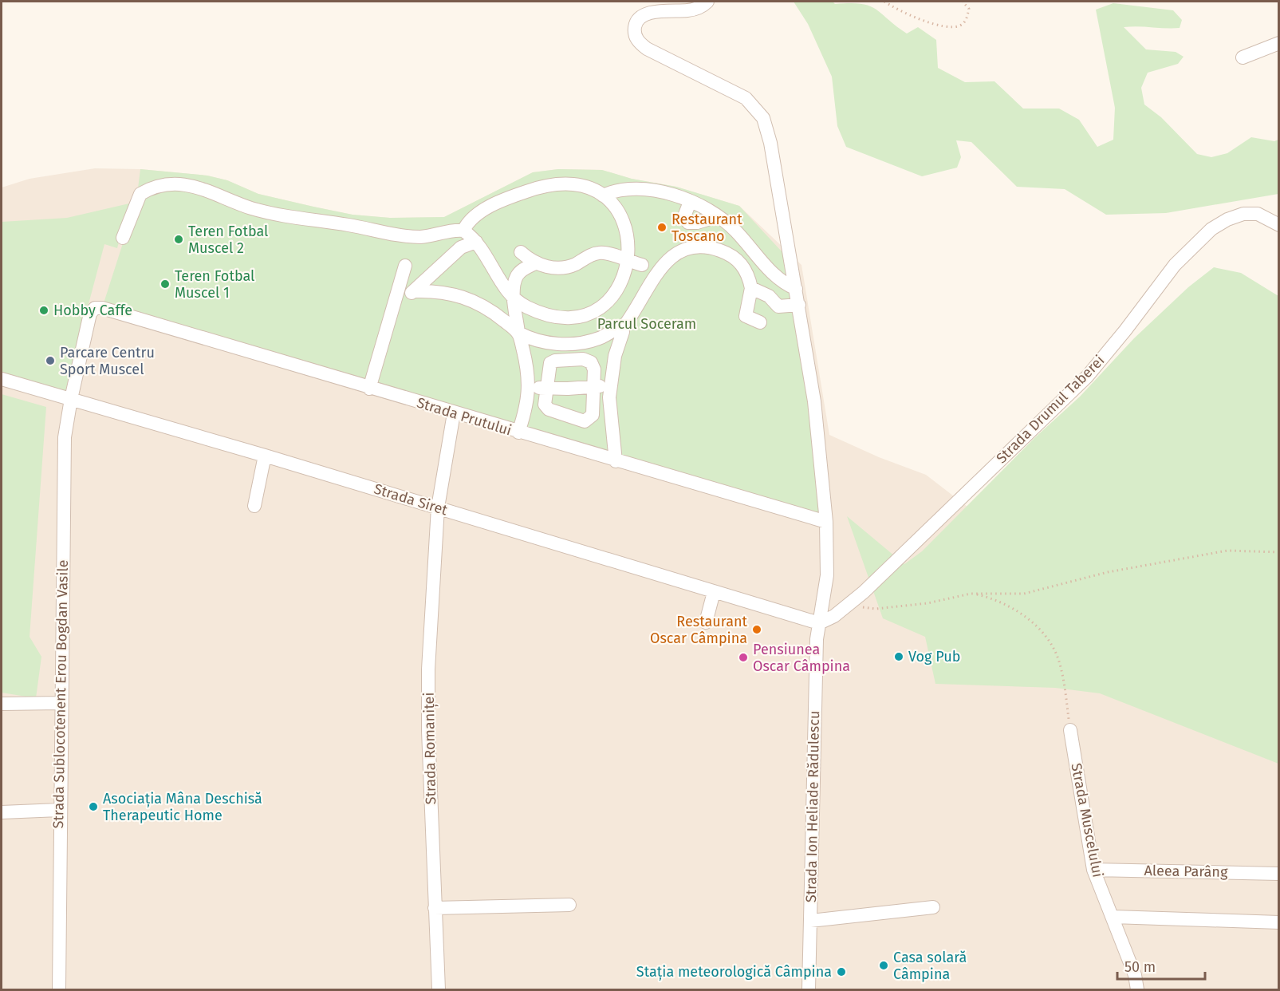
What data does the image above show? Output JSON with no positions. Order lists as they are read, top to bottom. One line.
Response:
{"streets":{"street":["Strada Drumul Taberei","Strada Prutului","Strada Siret","Strada Sublocotenent Erou Bogdan Vasile","Strada Romaniței","Strada Ion Heliade Rădulescu","Strada Muscelului","Aleea Parâng"]},"crossings":[["Strada Drumul Taberei","Strada Siret"],["Strada Drumul Taberei","Strada Ion Heliade Rădulescu"],["Strada Prutului","Strada Siret"],["Strada Prutului","Strada Sublocotenent Erou Bogdan Vasile"],["Strada Prutului","Strada Romaniței"],["Strada Siret","Strada Sublocotenent Erou Bogdan Vasile"],["Strada Siret","Strada Romaniței"],["Strada Siret","Strada Ion Heliade Rădulescu"],["Strada Muscelului","Aleea Parâng"]],"parks":["Parcul Soceram"],"places":["Restaurant Toscano","Teren Fotbal Muscel 2","Teren Fotbal Muscel 1","Hobby Caffe","Parcare Centru Sport Muscel","Restaurant Oscar Câmpina","Vog Pub","Pensiunea Oscar Câmpina","Asociația Mâna Deschisă Therapeutic Home","Casa solară Câmpina","Stația meteorologică Câmpina"],"scale_bar":"50 m"}
